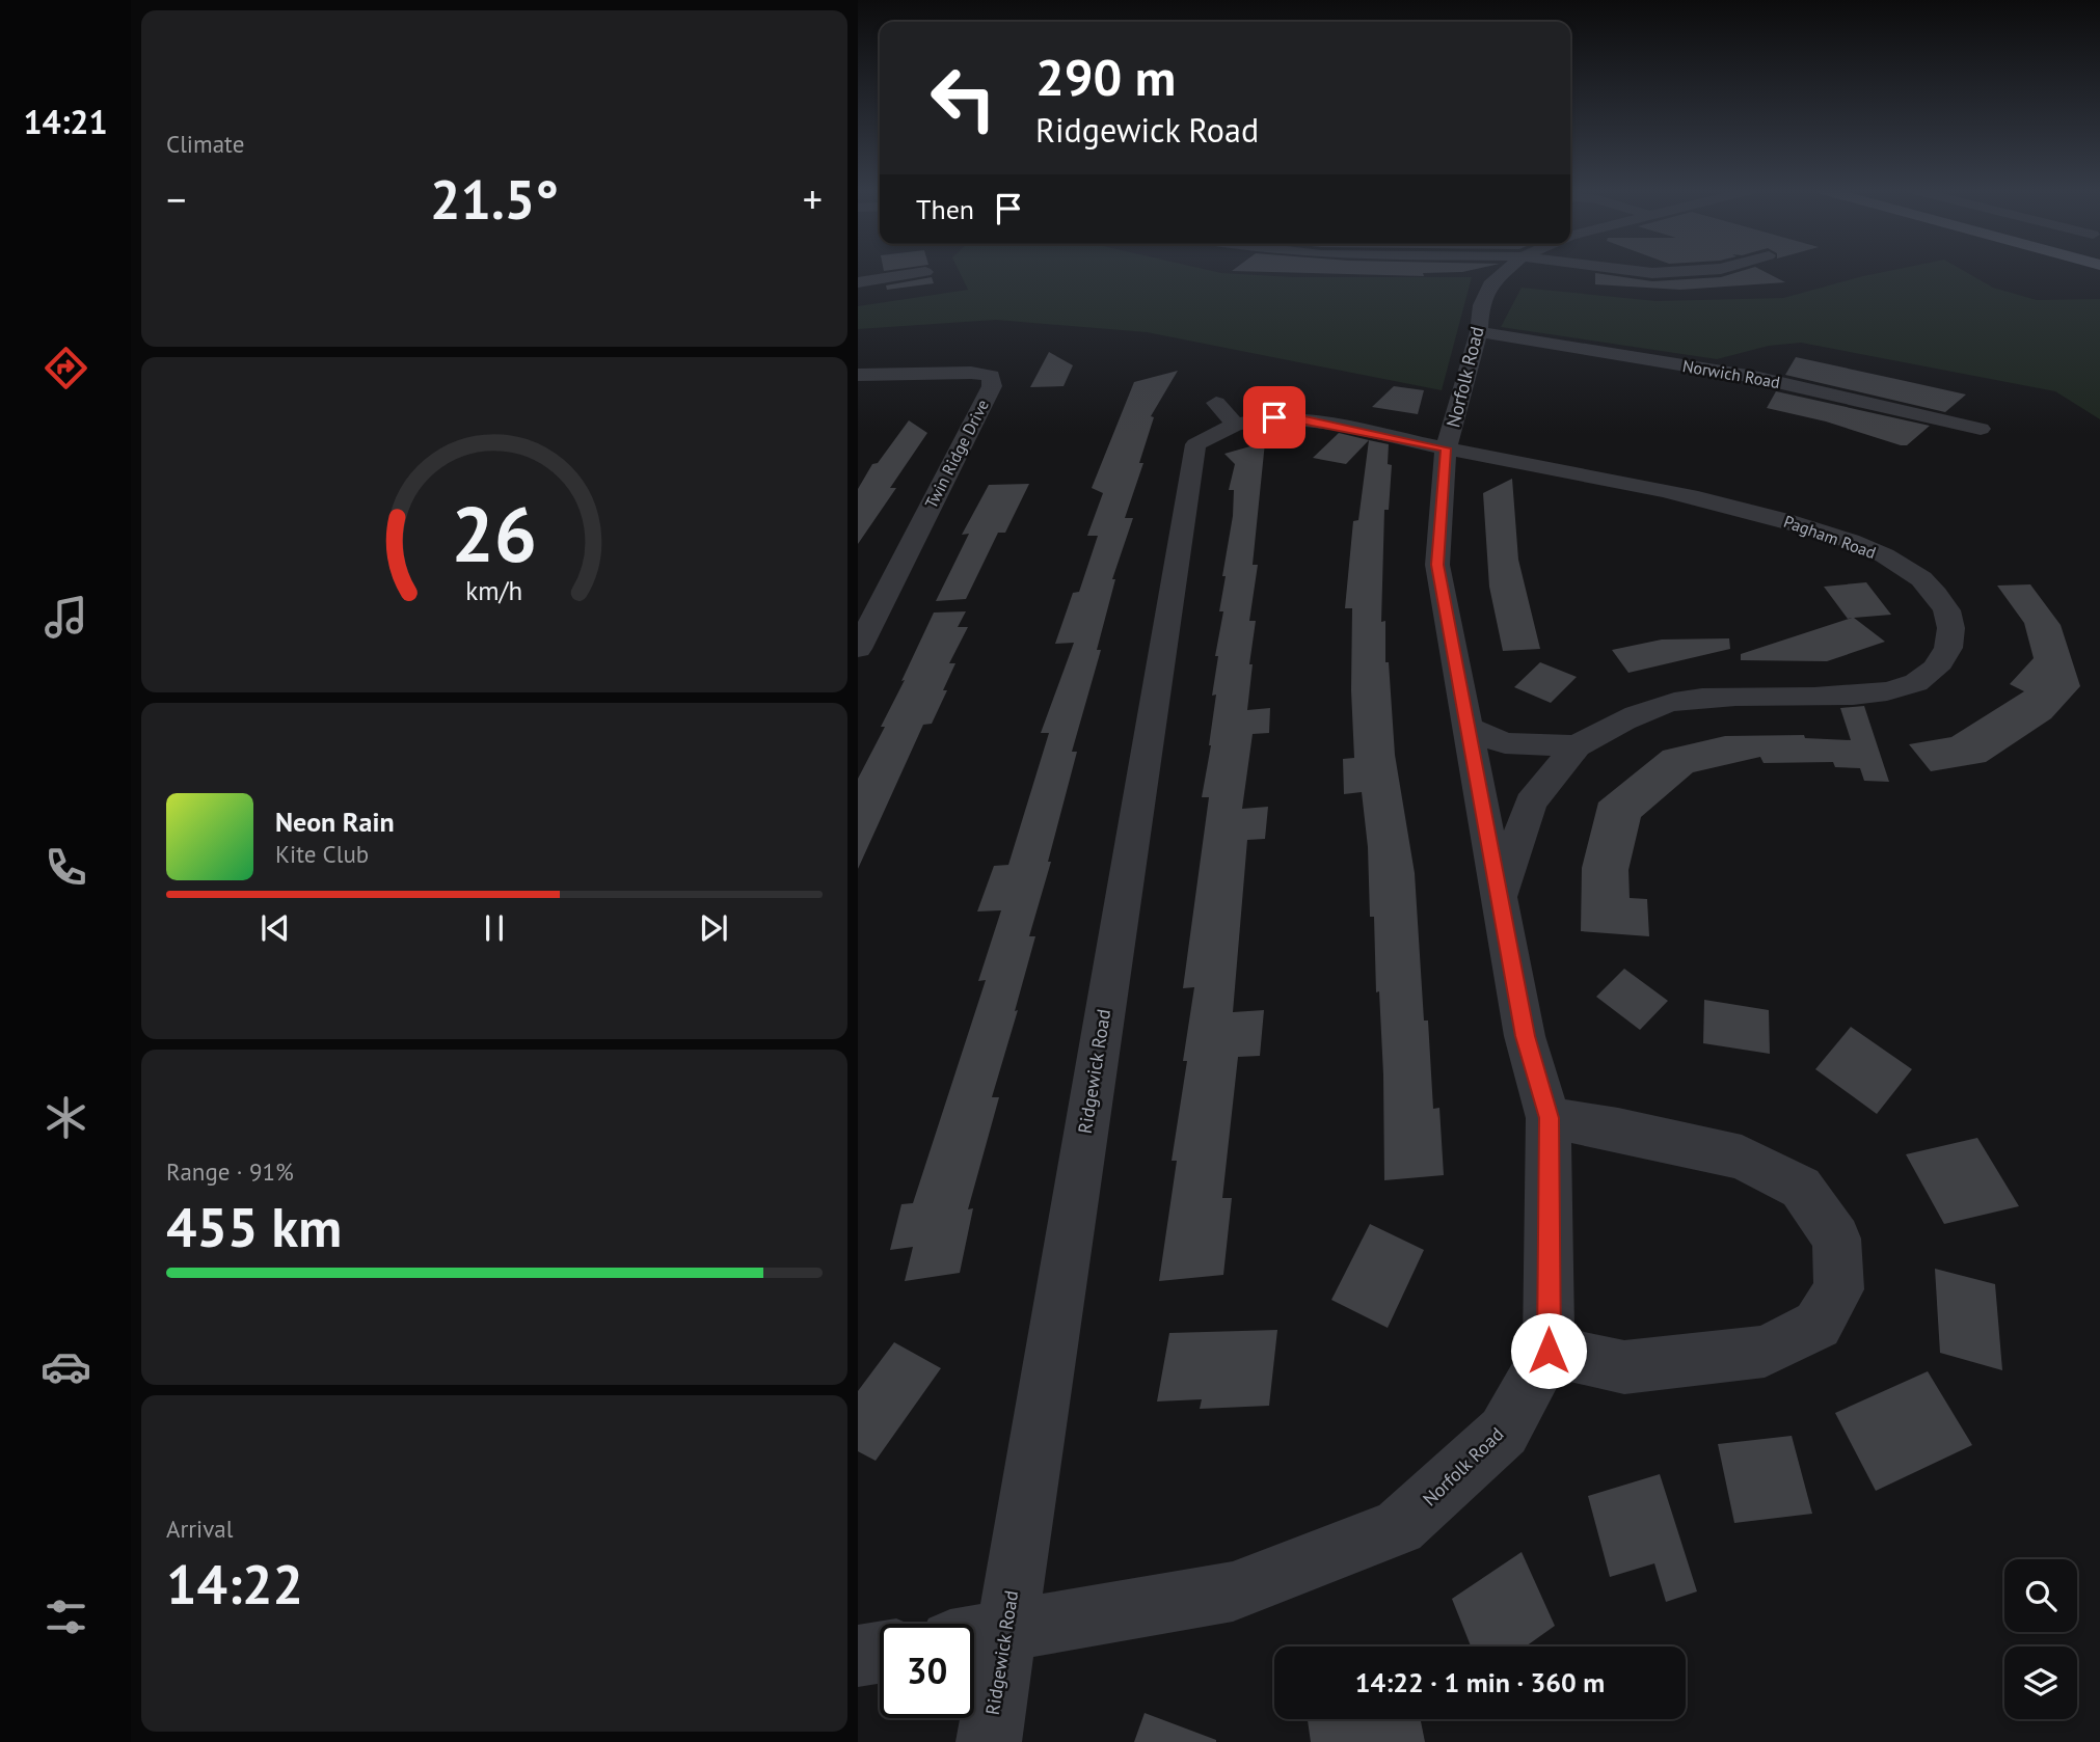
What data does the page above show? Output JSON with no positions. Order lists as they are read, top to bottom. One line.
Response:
{"streets":{"street":["Norwich Road","Norfolk Road","Twin Ridge Drive","Pagham Road","Ridgewick Road"]},"crossings":[["Norwich Road","Norfolk Road"],["Norfolk Road","Pagham Road"],["Norfolk Road","Ridgewick Road"],["Pagham Road","Ridgewick Road"]],"page":{"tabs":"14:21","tile":["Climate",["Range · 91%","455 km"],["Arrival","14:22"]],"turn":["290 m","Ridgewick Road"],"heat":["−","21.5°","+"],"then":"Then","song":["Neon Rain","Kite Club"],"limit":"30","trip":"14:22 · 1 min · 360 m","gauge":["26","km/h"]}}
